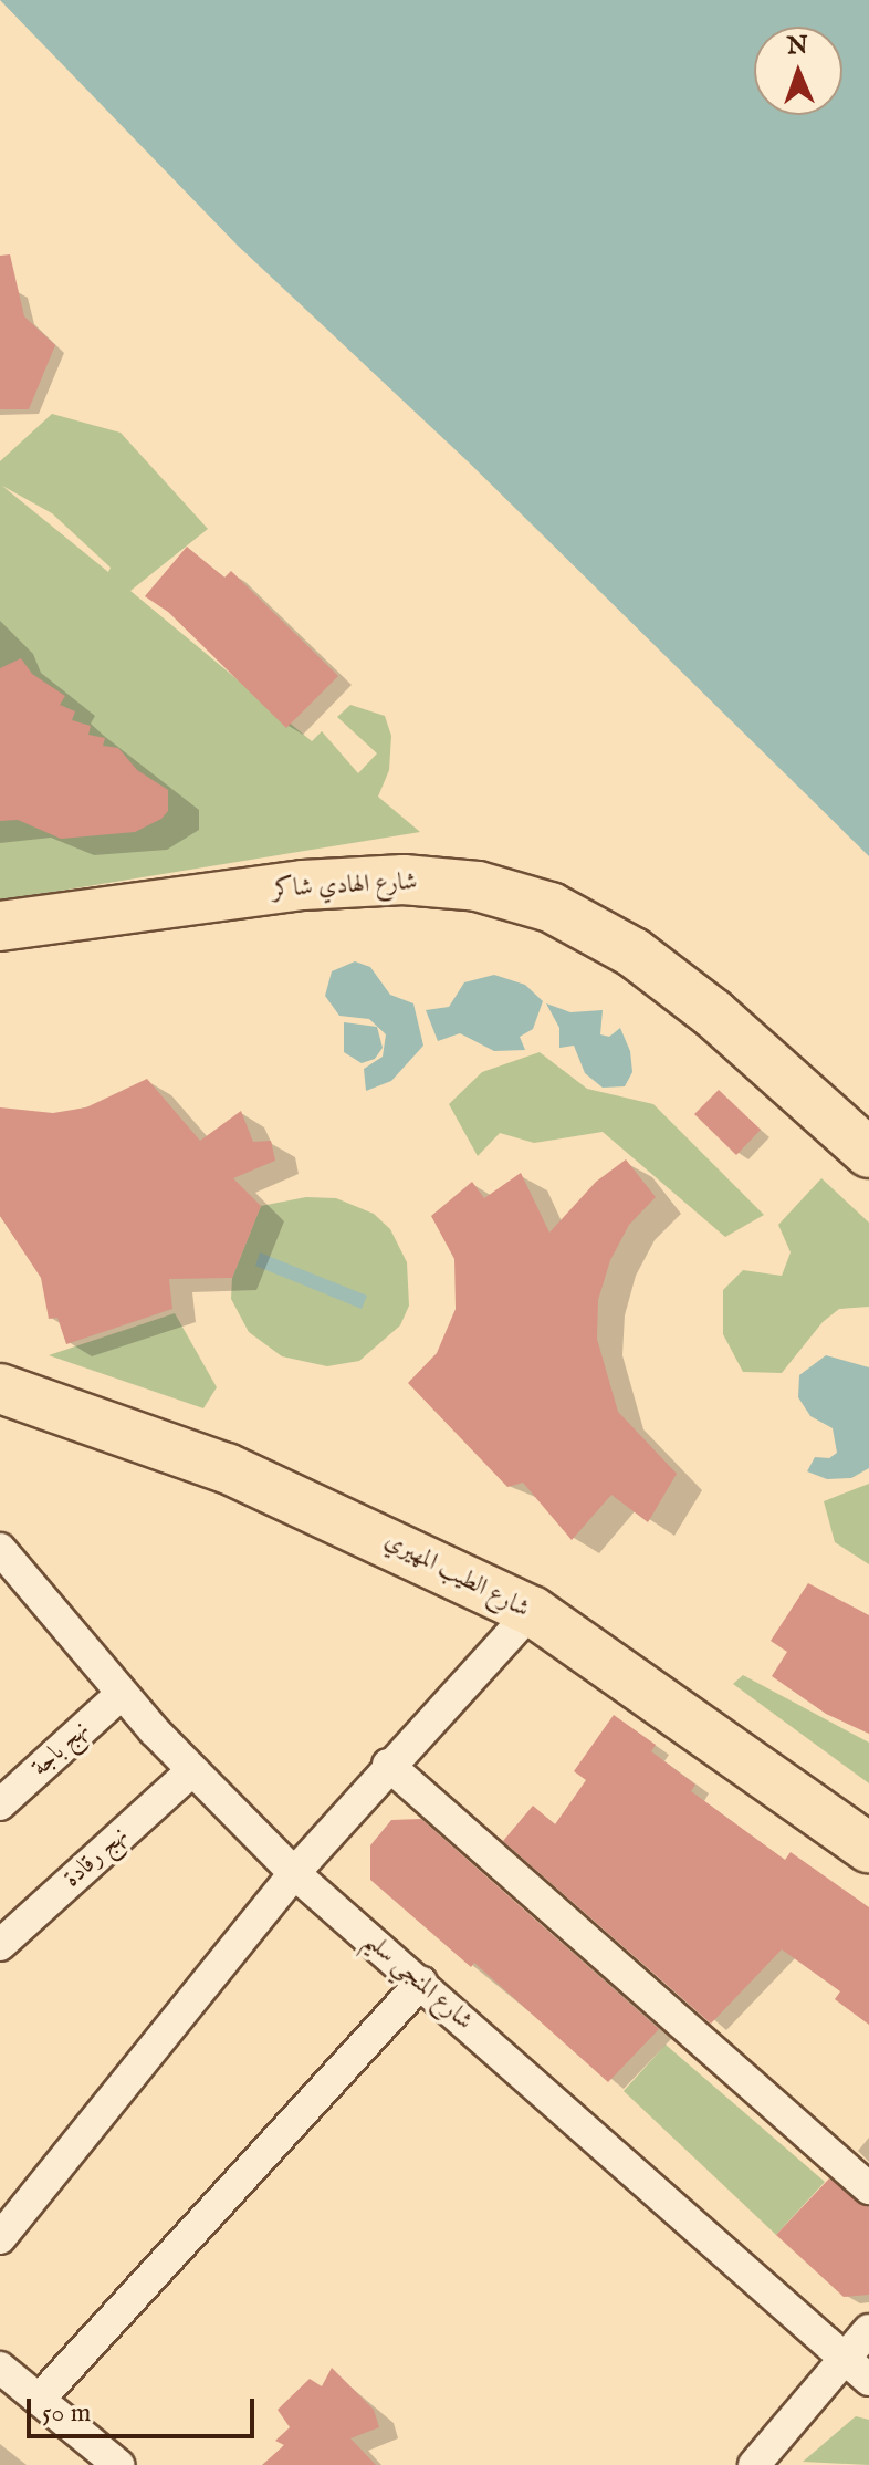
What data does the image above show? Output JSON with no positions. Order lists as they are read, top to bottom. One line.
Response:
{"streets":{"main road":["شارع الهادي شاكر","شارع الطيب المهيري"],"street":["نهج باجة","نهج رقادة","شارع المنجي سليم"]},"crossings":[["نهج باجة","شارع المنجي سليم"],["نهج رقادة","شارع المنجي سليم"]],"scale_bar":"50 m","north":"top"}
